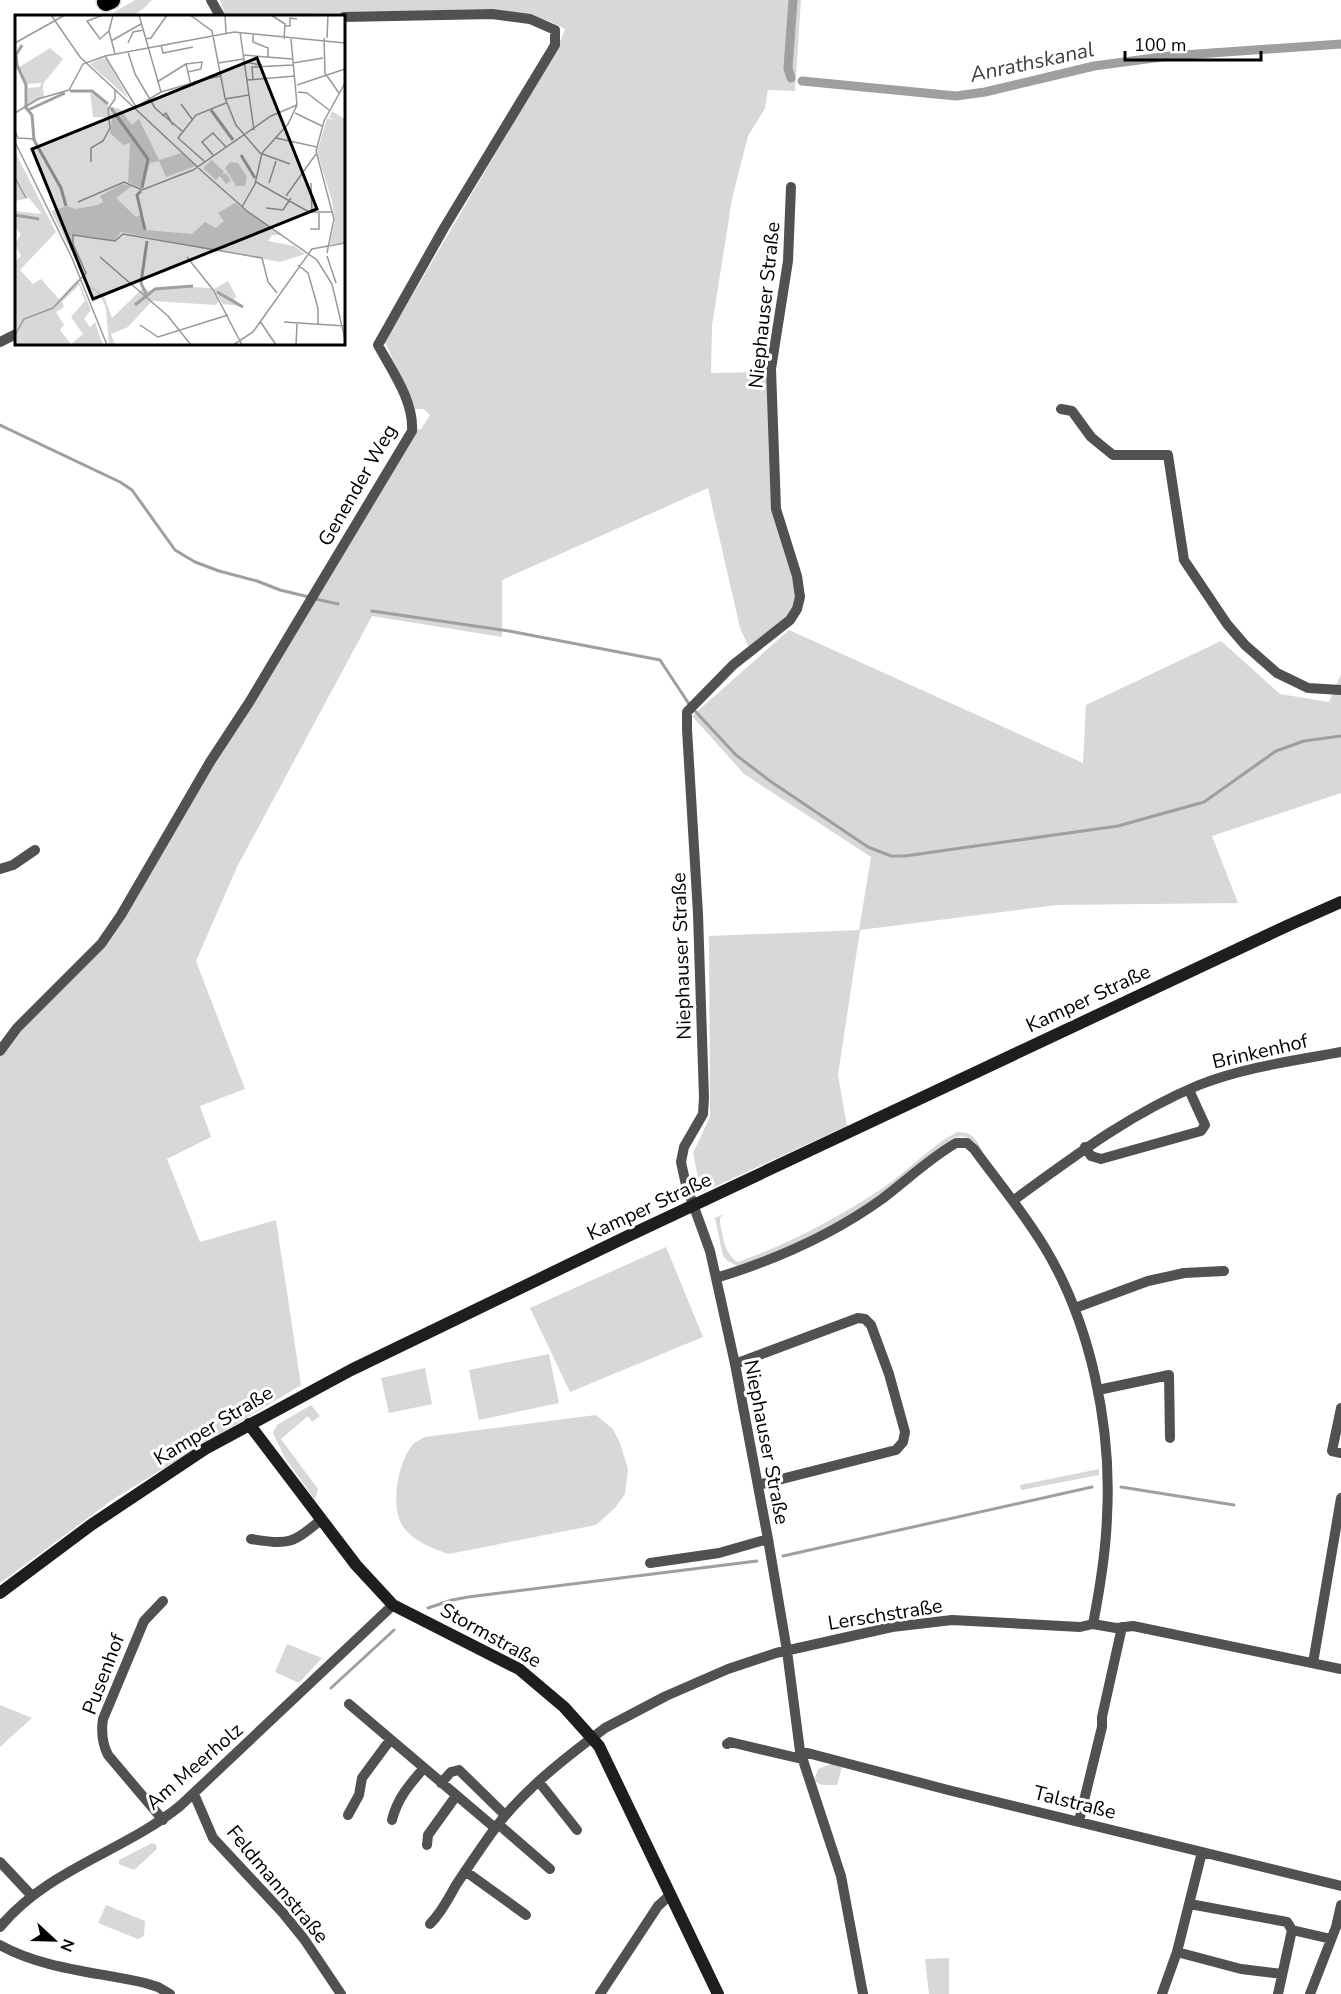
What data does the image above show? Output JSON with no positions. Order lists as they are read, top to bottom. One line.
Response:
{"streets":{"main road":["Kamper Straße","Stormstraße"],"street":["Niephauser Straße","Genender Weg","Brinkenhof","Lerschstraße","Pusenhof","Am Meerholz","Talstraße","Feldmannstraße"]},"crossings":[["Niephauser Straße","Kamper Straße"],["Niephauser Straße","Lerschstraße"],["Niephauser Straße","Talstraße"],["Kamper Straße","Stormstraße"],["Lerschstraße","Stormstraße"],["Stormstraße","Am Meerholz"],["Pusenhof","Am Meerholz"],["Am Meerholz","Feldmannstraße"]],"water":["Anrathskanal"],"scale_bar":"100 m","north":"right"}
